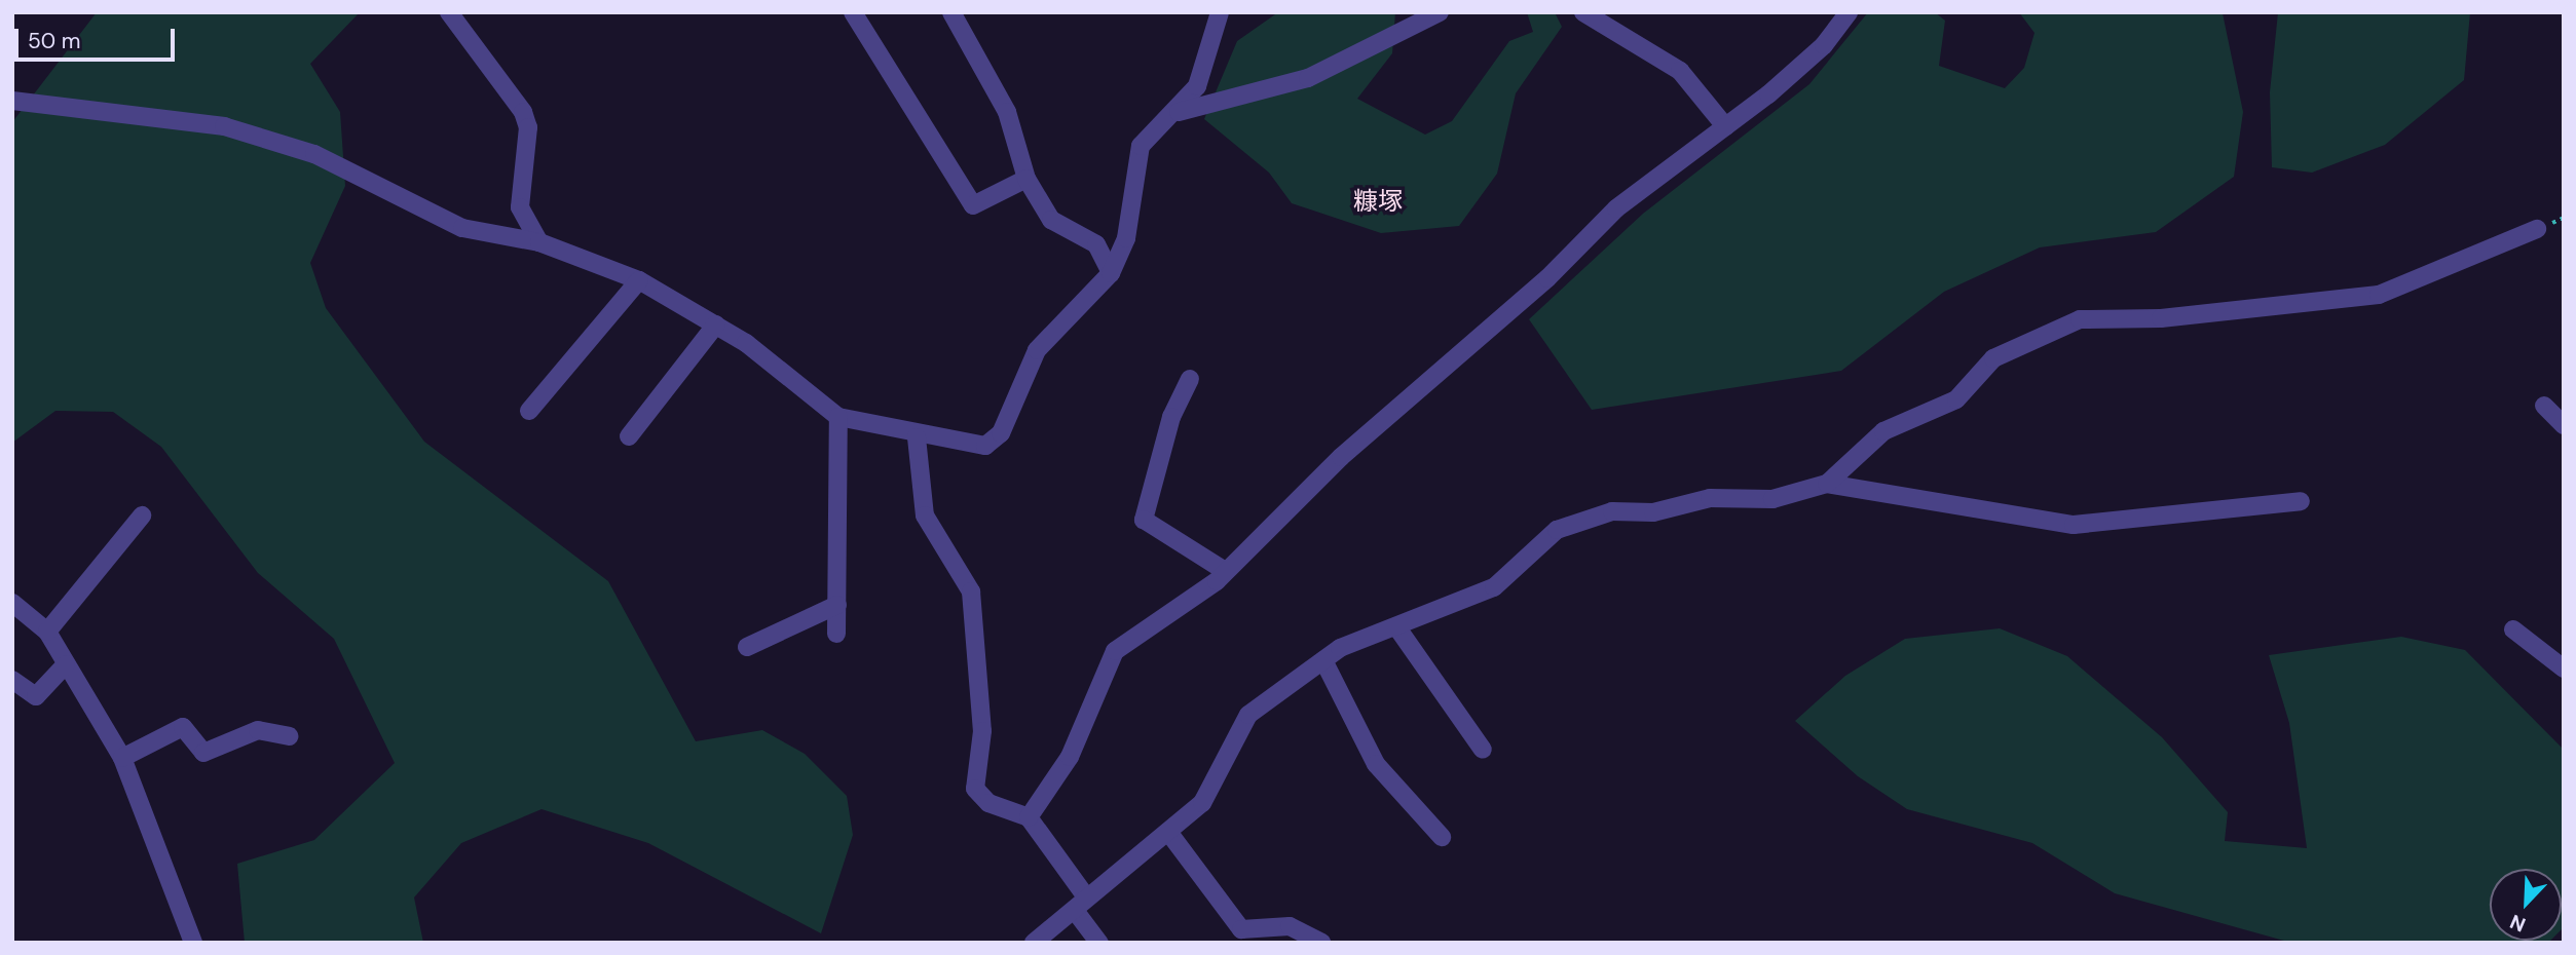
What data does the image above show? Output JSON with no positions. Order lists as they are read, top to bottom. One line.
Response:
{"districts":["糠塚"],"scale_bar":"50 m","north":"bottom left"}
